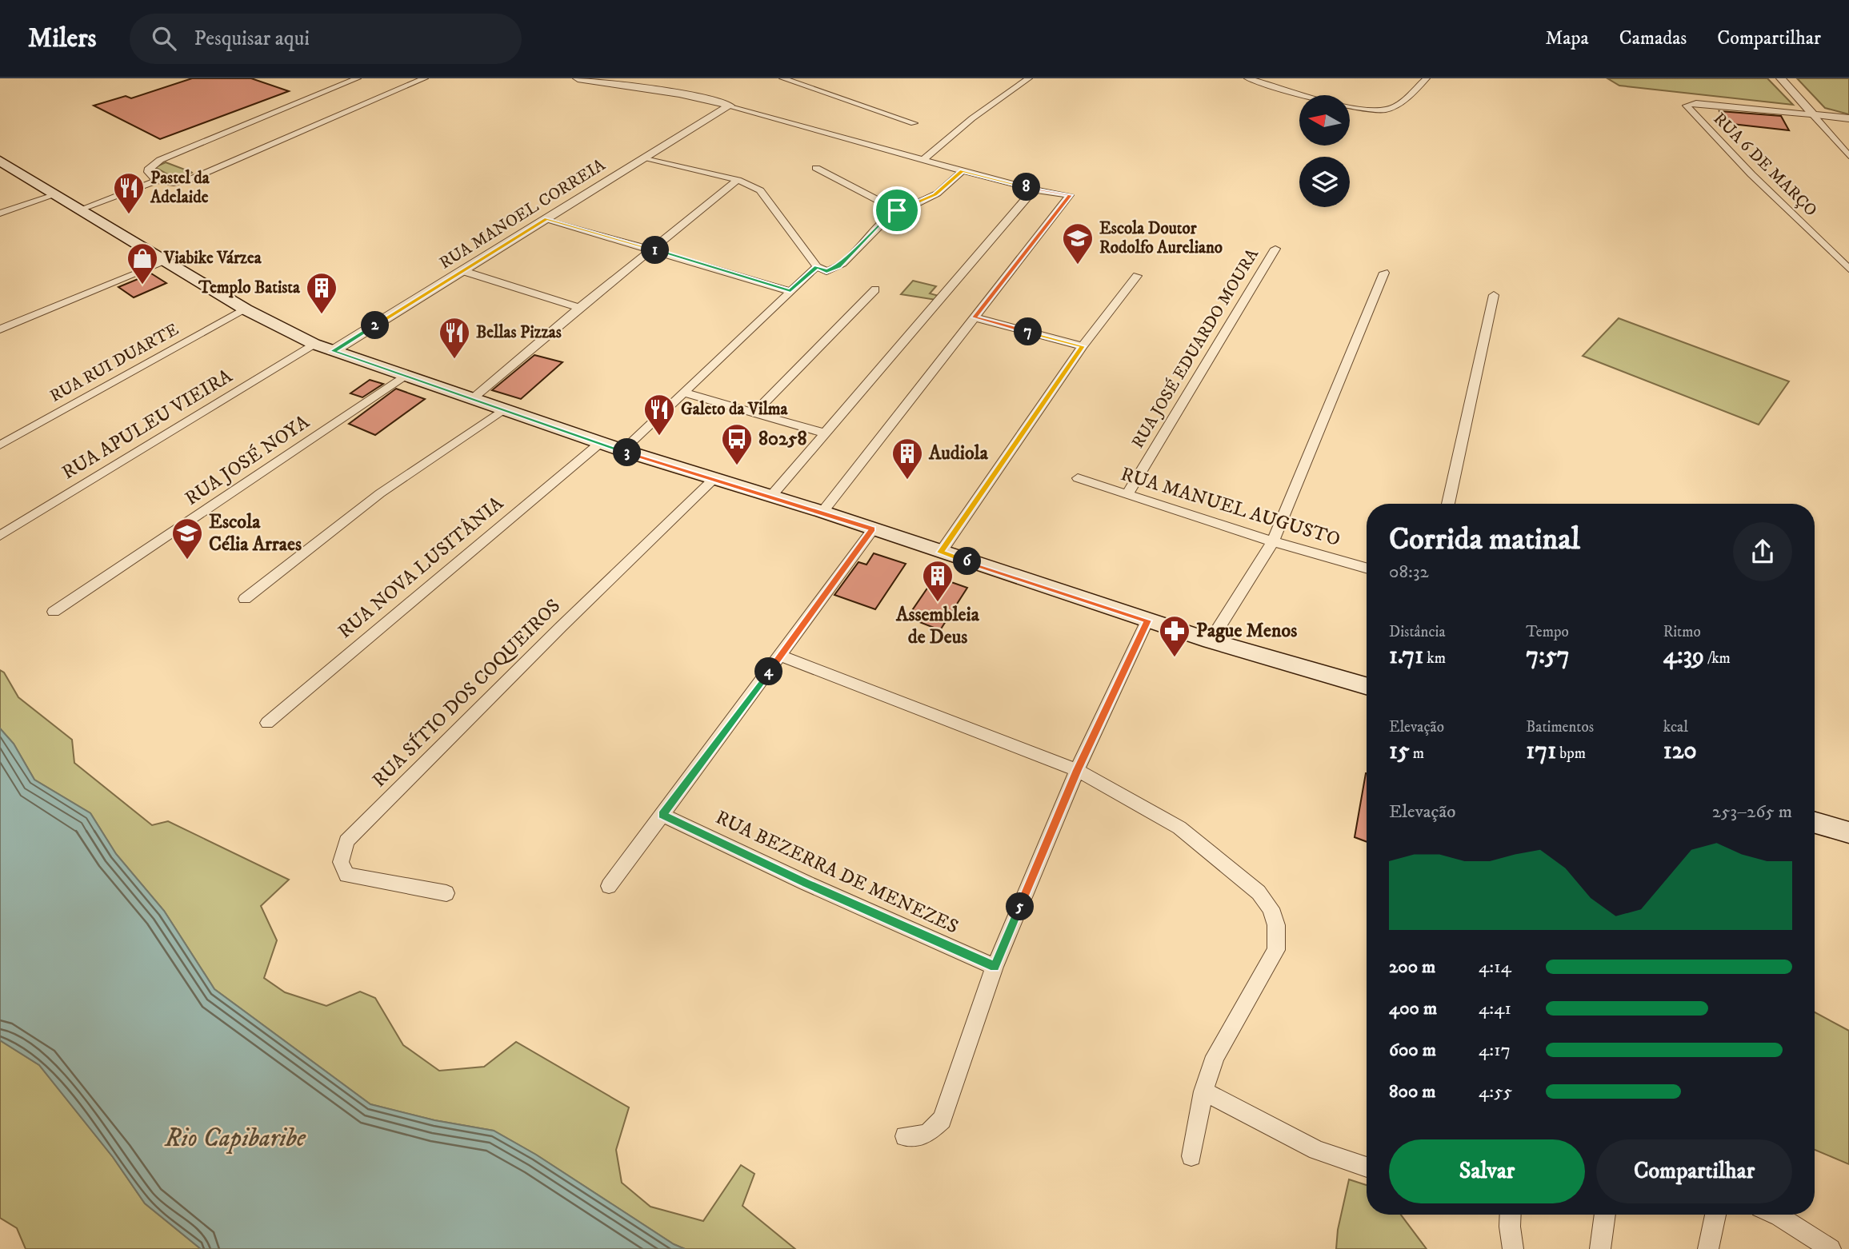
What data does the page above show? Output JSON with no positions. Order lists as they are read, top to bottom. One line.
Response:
{"streets":{"street":["RUA 6 DE MARÇO","RUA MANOEL CORREIA","RUA JOSÉ EDUARDO MOURA","RUA RUI DUARTE","RUA APULEU VIEIRA","RUA JOSÉ NOYA","RUA MANUEL AUGUSTO","RUA NOVA LUSITÂNIA","RUA SÍTIO DOS COQUEIROS","RUA BEZERRA DE MENEZES"]},"crossings":[["RUA JOSÉ EDUARDO MOURA","RUA MANUEL AUGUSTO"]],"water":["Rio Capibaribe"],"places":{"restaurant":["Pastel da Adelaide","Bellas Pizzas","Galeto da Vilma"],"school or university":["Escola Doutor Rodolfo Aureliano","Escola Célia Arraes"],"shop":["Viabike Várzea"],"building":["Templo Batista","Audiola","Assembleia de Deus"],"bus stop":["80258"],"pharmacy":["Pague Menos"]},"north":"left","page":{"header":"Milers","search":"Pesquisar aqui","nav":["Mapa","Camadas","Compartilhar"],"pins":["8","1","2","7","3","6","4","5"],"heading":["Corrida matinal","08:32"],"stats":[["Distância","1.71 km"],["Tempo","7:57"],["Ritmo","4:39 /km"],["Elevação","15 m"],["Batimentos","171 bpm"],["kcal","120"]],"chart":["Elevação","253–265 m"],"list":[{"name":"200 m","note":"4:14"},{"name":"400 m","note":"4:41"},{"name":"600 m","note":"4:17"},{"name":"800 m","note":"4:55"}],"buttons":["Salvar","Compartilhar"]}}
